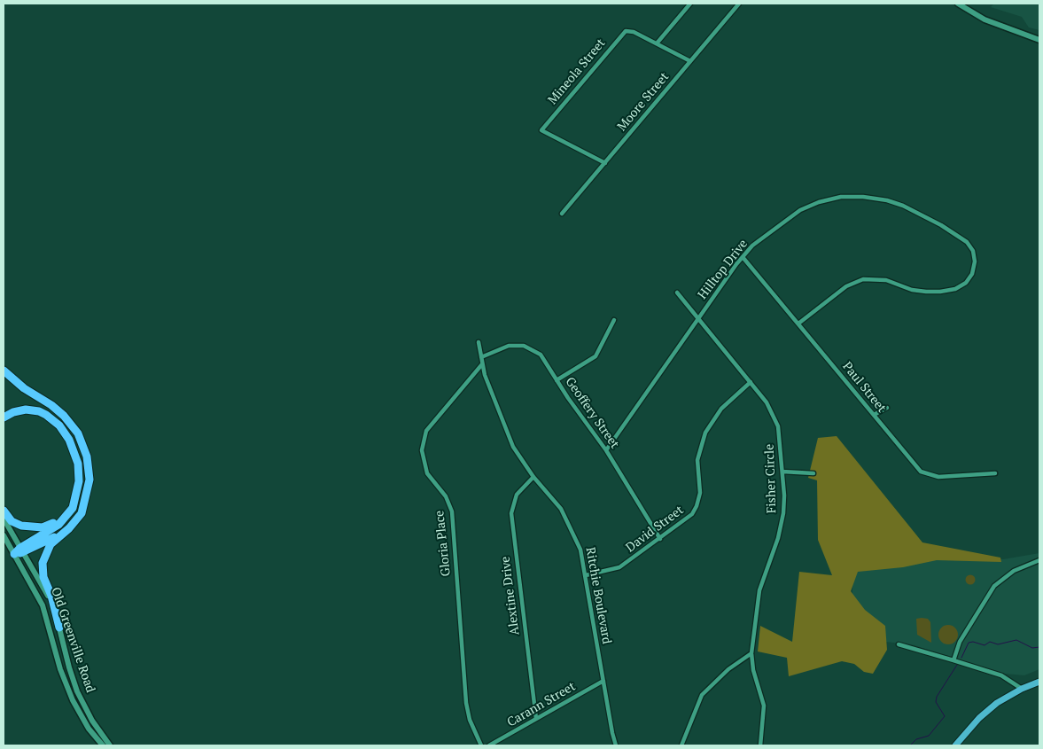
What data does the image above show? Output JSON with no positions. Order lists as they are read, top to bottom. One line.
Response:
{"streets":{"main road":["Old Greenville Road"],"street":["Mineola Street","Moore Street","Hilltop Drive","Paul Street","Geoffery Street","Fisher Circle","David Street","Gloria Place","Alextine Drive","Ritchie Boulevard","Carann Street"]},"crossings":[["Mineola Street","Moore Street"],["Hilltop Drive","Paul Street"],["Hilltop Drive","Geoffery Street"],["Hilltop Drive","Fisher Circle"],["Geoffery Street","David Street"],["Geoffery Street","Ritchie Boulevard"],["Fisher Circle","David Street"],["David Street","Ritchie Boulevard"],["Gloria Place","Ritchie Boulevard"],["Alextine Drive","Ritchie Boulevard"],["Alextine Drive","Carann Street"],["Ritchie Boulevard","Carann Street"]]}
